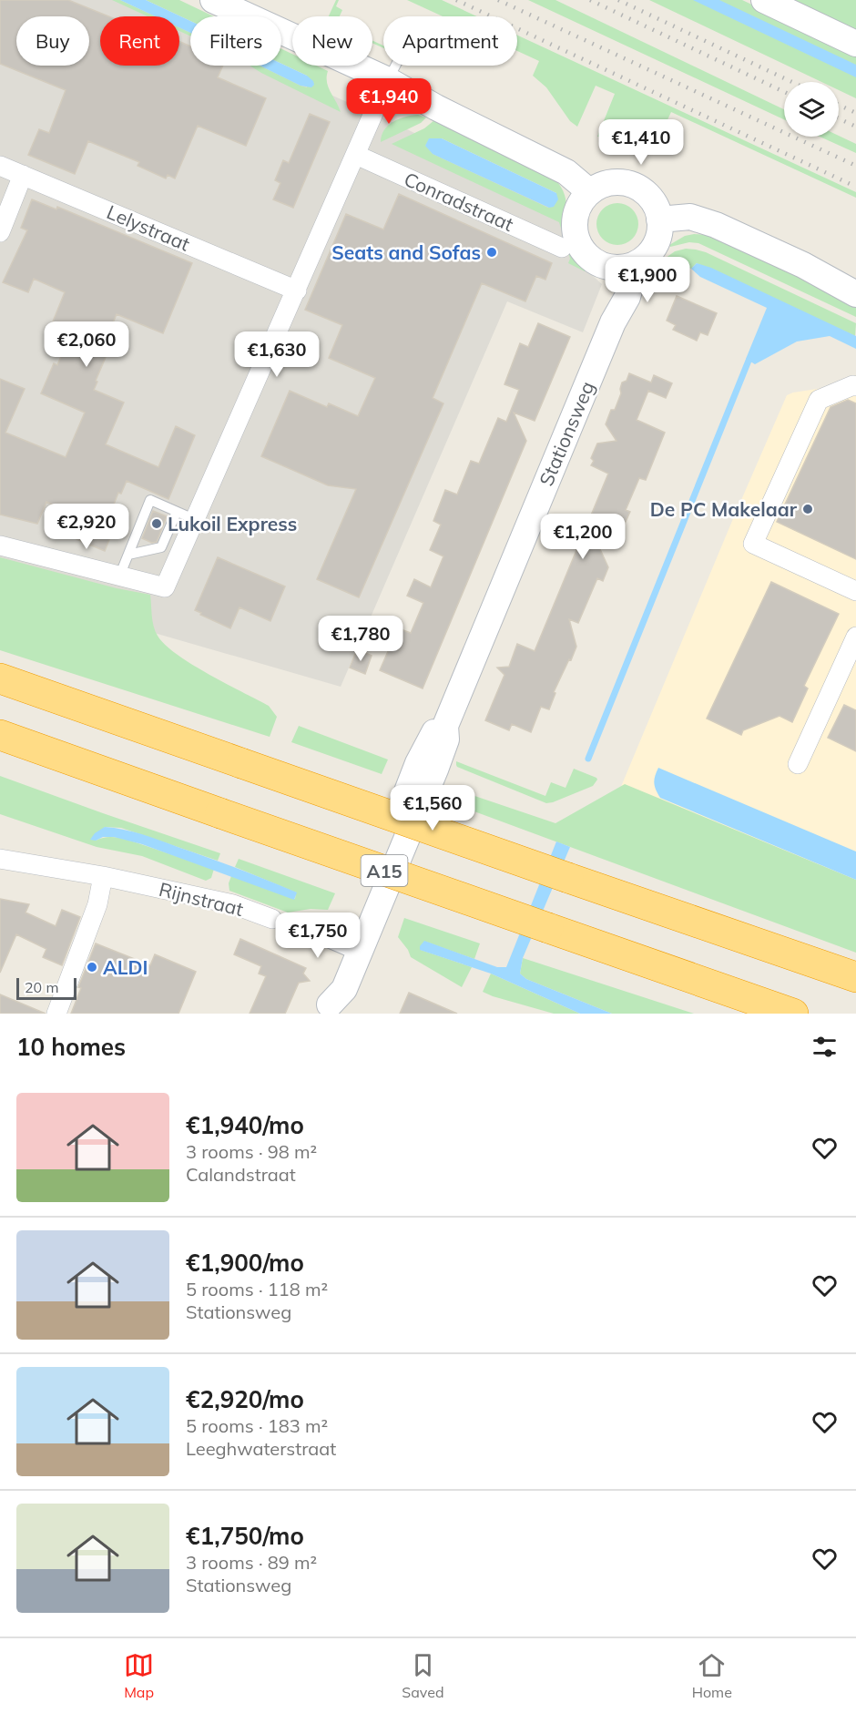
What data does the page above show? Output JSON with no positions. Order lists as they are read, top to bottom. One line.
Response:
{"streets":{"highway":["A15"],"street":["Conradstraat","Lelystraat","Stationsweg","Rijnstraat"]},"crossings":[["Stationsweg","Rijnstraat"]],"places":["Seats and Sofas","De PC Makelaar","Lukoil Express","ALDI"],"scale_bar":"20 m","page":{"chip":["Buy","Rent","Filters","New","Apartment"],"price":["€1,940","€1,410","€1,900","€2,060","€1,630","€2,920","€1,200","€1,780","€1,560","€1,750"],"scale":"20 m","heading":"10 homes","list":[{"name":"€1,940/mo","note":"3 rooms · 98 m² · Calandstraat"},{"name":"€1,900/mo","note":"5 rooms · 118 m² · Stationsweg"},{"name":"€2,920/mo","note":"5 rooms · 183 m² · Leeghwaterstraat"},{"name":"€1,750/mo","note":"3 rooms · 89 m² · Stationsweg"}],"tabs":["Map","Saved","Home"]}}
